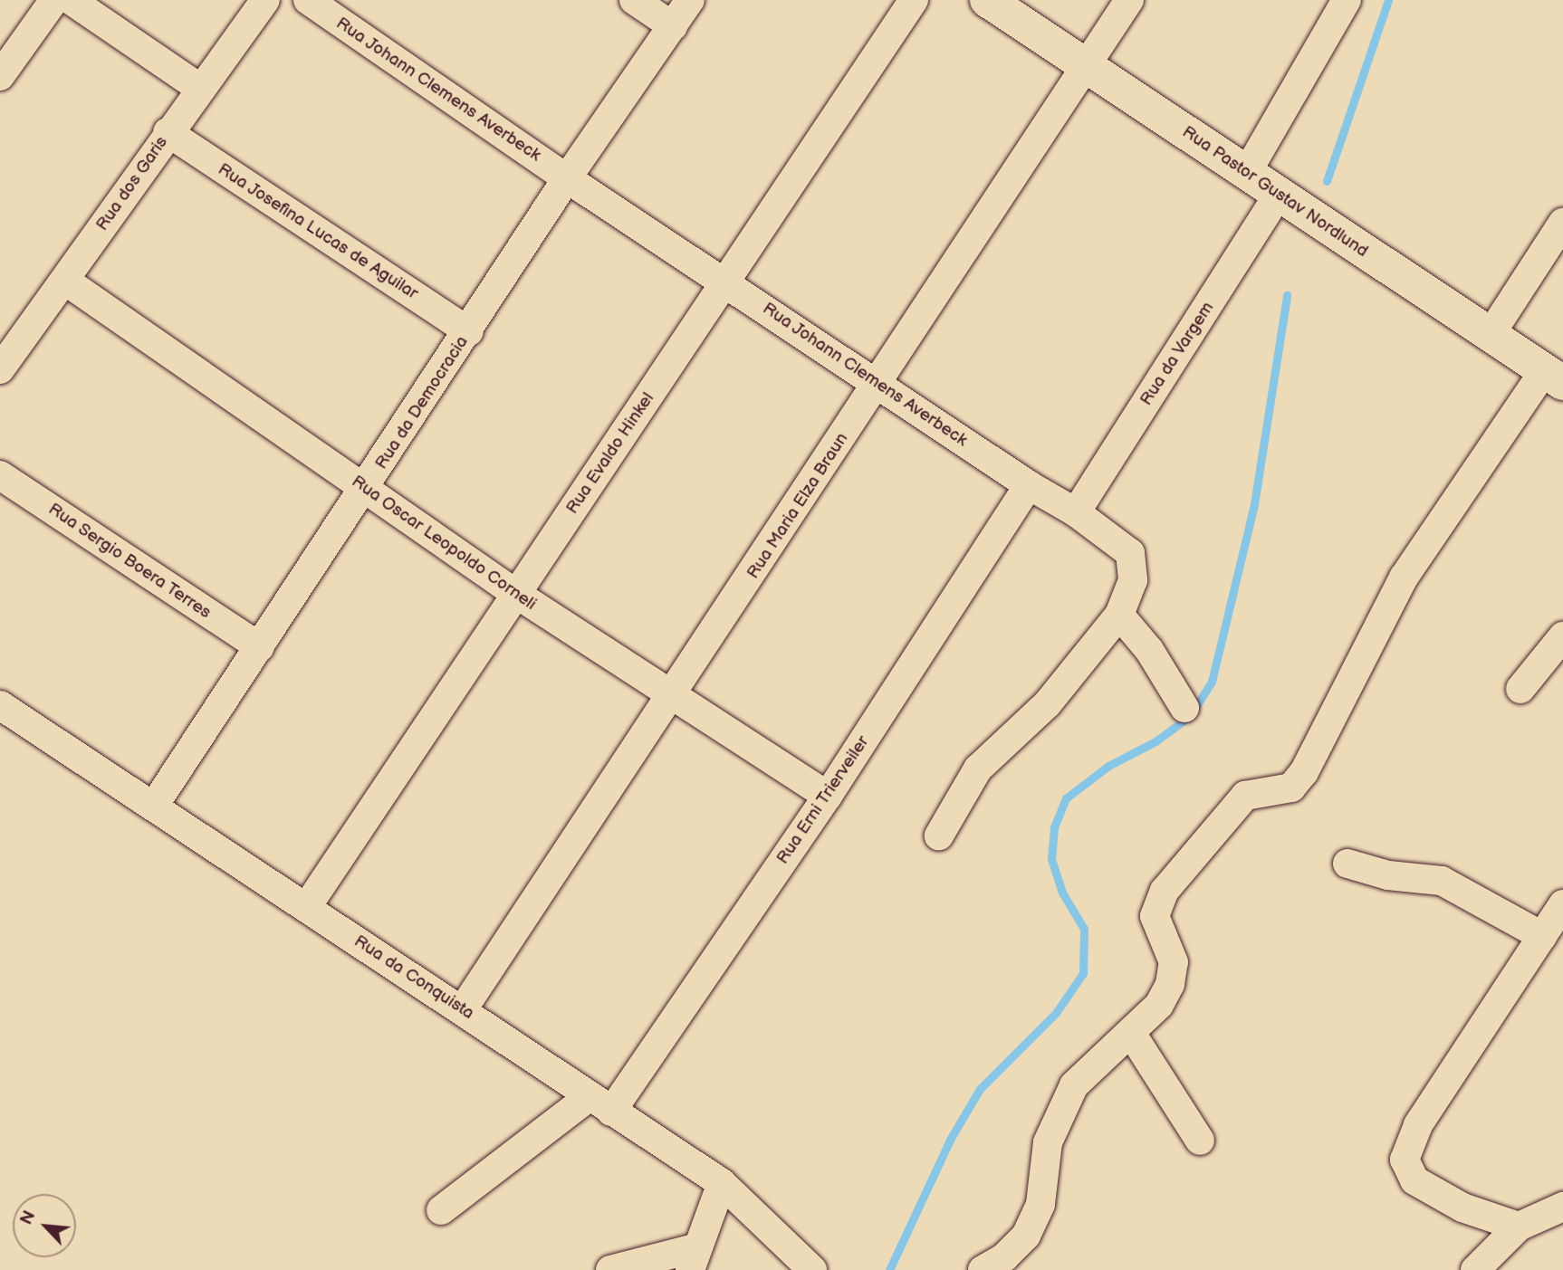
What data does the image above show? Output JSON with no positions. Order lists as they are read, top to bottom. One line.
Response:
{"streets":{"street":["Rua Johann Clemens Averbeck","Rua dos Garis","Rua Pastor Gustav Nordlund","Rua Josefina Lucas de Aguilar","Rua da Vargem","Rua da Democracia","Rua Evaldo Hinkel","Rua Maria Elza Braun","Rua Oscar Leopoldo Corneli","Rua Sergio Boera Terres","Rua Erni Trierveiler","Rua da Conquista"]},"crossings":[["Rua Johann Clemens Averbeck","Rua da Vargem"],["Rua Johann Clemens Averbeck","Rua da Democracia"],["Rua Johann Clemens Averbeck","Rua Evaldo Hinkel"],["Rua Johann Clemens Averbeck","Rua Maria Elza Braun"],["Rua Johann Clemens Averbeck","Rua Erni Trierveiler"],["Rua dos Garis","Rua Josefina Lucas de Aguilar"],["Rua dos Garis","Rua Oscar Leopoldo Corneli"],["Rua Pastor Gustav Nordlund","Rua da Vargem"],["Rua Pastor Gustav Nordlund","Rua Maria Elza Braun"],["Rua Josefina Lucas de Aguilar","Rua da Democracia"],["Rua da Democracia","Rua Oscar Leopoldo Corneli"],["Rua da Democracia","Rua Sergio Boera Terres"],["Rua da Democracia","Rua da Conquista"],["Rua Evaldo Hinkel","Rua Oscar Leopoldo Corneli"],["Rua Evaldo Hinkel","Rua da Conquista"],["Rua Maria Elza Braun","Rua Oscar Leopoldo Corneli"],["Rua Maria Elza Braun","Rua da Conquista"],["Rua Oscar Leopoldo Corneli","Rua Erni Trierveiler"],["Rua Erni Trierveiler","Rua da Conquista"]],"north":"top left"}
